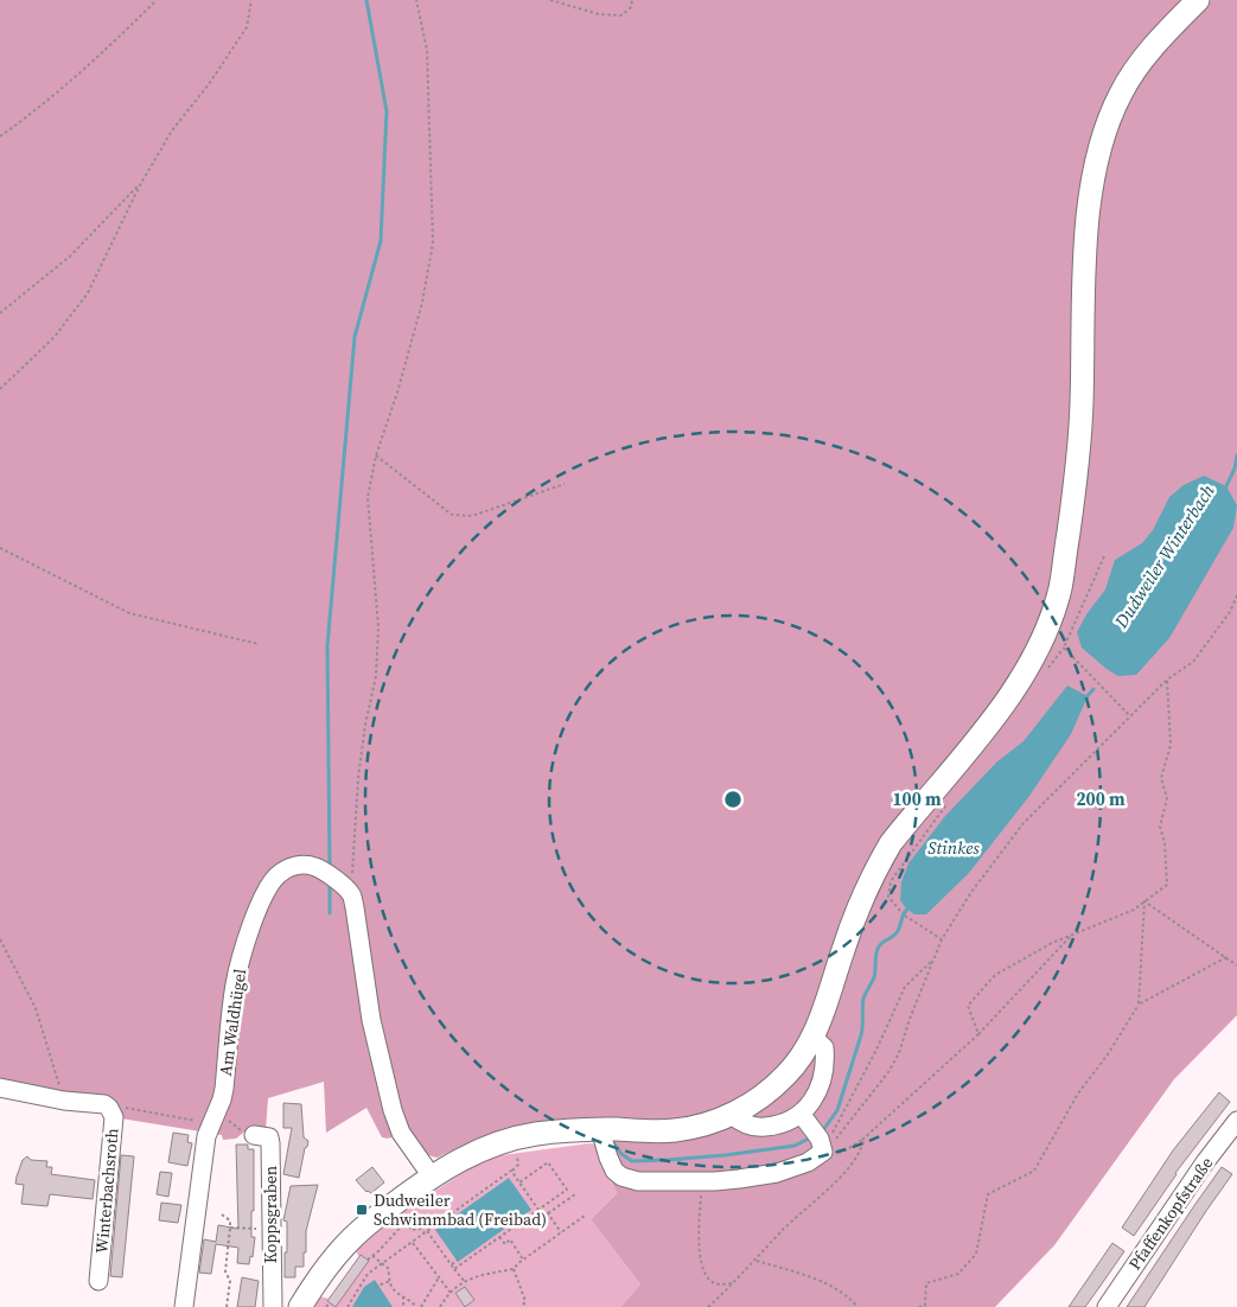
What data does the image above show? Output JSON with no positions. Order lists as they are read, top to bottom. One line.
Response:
{"streets":{"street":["Am Waldhügel","Winterbachsroth","Pfaffenkopfstraße","Koppsgraben"]},"water":["Dudweiler Winterbach","Stinkes"],"places":{"transit":["Dudweiler Schwimmbad (Freibad)"]},"rings":["100 m","200 m"]}
